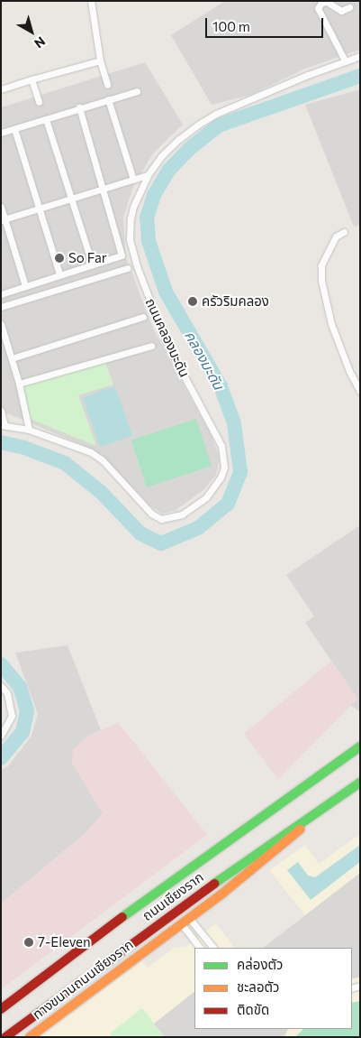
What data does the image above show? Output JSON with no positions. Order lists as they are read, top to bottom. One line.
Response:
{"streets":{"main road":["ถนนเชียงราก","ทางขนานถนนเชียงราก"],"street":["ถนนคลองมะดัน"]},"crossings":[["ถนนเชียงราก","ทางขนานถนนเชียงราก"]],"water":["คลองมะดัน"],"places":["So Far","ครัวริมคลอง","7-Eleven"],"legend":["คล่องตัว","ชะลอตัว","ติดขัด"],"scale_bar":"100 m","north":"bottom right"}
